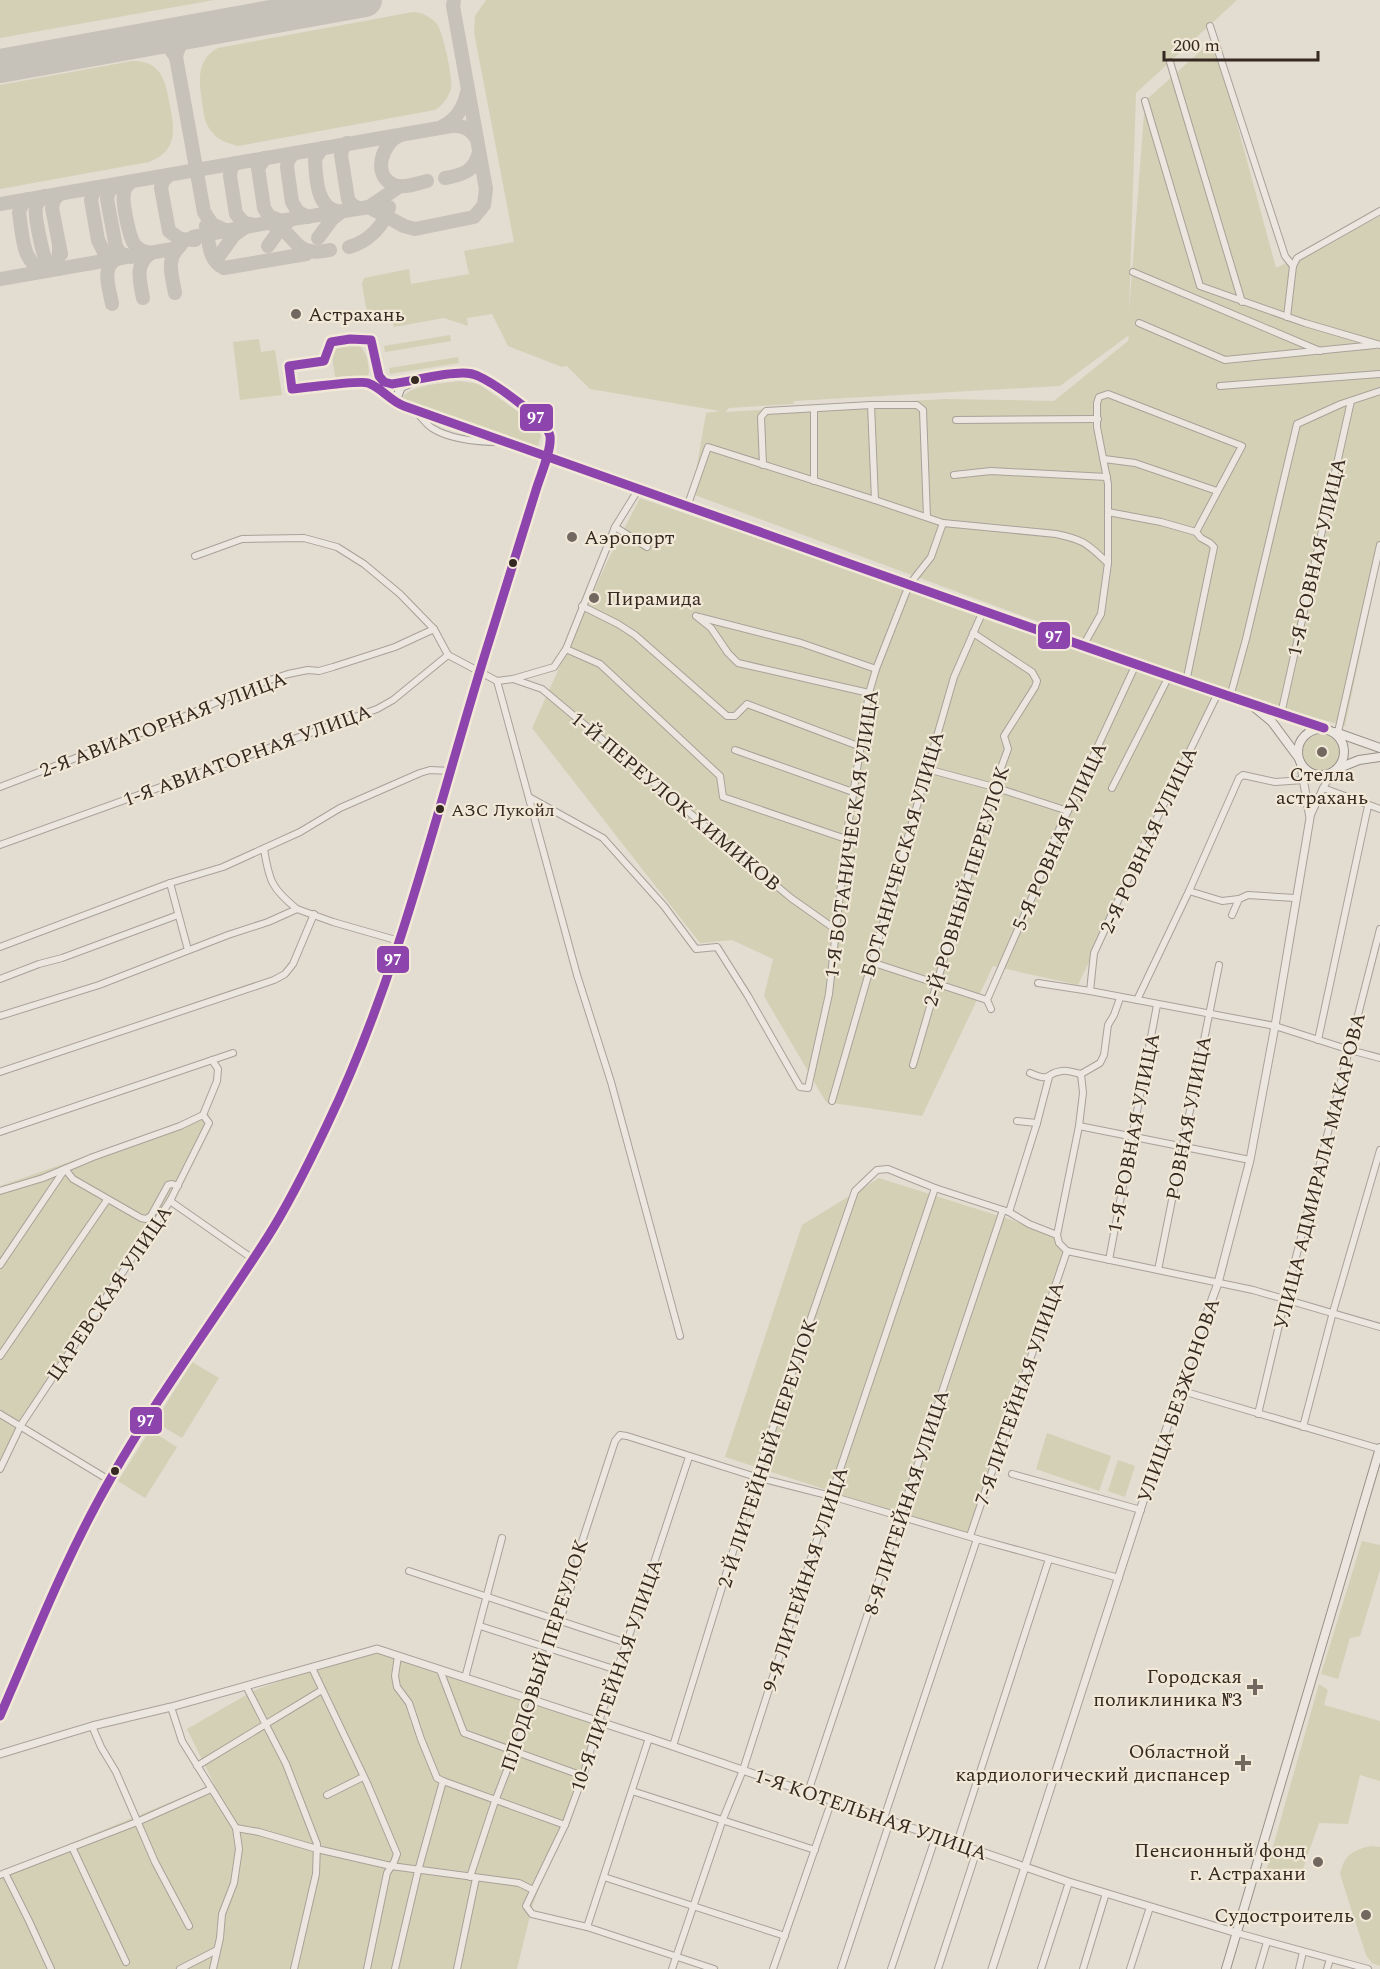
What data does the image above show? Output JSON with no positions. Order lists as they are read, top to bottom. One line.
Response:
{"streets":{"street":["1-Я РОВНАЯ УЛИЦА","2-Я АВИАТОРНАЯ УЛИЦА","1-Я АВИАТОРНАЯ УЛИЦА","1-Й ПЕРЕУЛОК ХИМИКОВ","1-Я БОТАНИЧЕСКАЯ УЛИЦА","5-Я РОВНАЯ УЛИЦА","2-Я РОВНАЯ УЛИЦА","БОТАНИЧЕСКАЯ УЛИЦА","2-Й РОВНЫЙ ПЕРЕУЛОК","РОВНАЯ УЛИЦА","УЛИЦА АДМИРАЛА МАКАРОВА","ЦАРЕВСКАЯ УЛИЦА","7-Я ЛИТЕЙНАЯ УЛИЦА","УЛИЦА БЕЗЖОНОВА","2-Й ЛИТЕЙНЫЙ ПЕРЕУЛОК","8-Я ЛИТЕЙНАЯ УЛИЦА","9-Я ЛИТЕЙНАЯ УЛИЦА","ПЛОДОВЫЙ ПЕРЕУЛОК","10-Я ЛИТЕЙНАЯ УЛИЦА","1-Я КОТЕЛЬНАЯ УЛИЦА"]},"crossings":[["1-Й ПЕРЕУЛОК ХИМИКОВ","1-Я БОТАНИЧЕСКАЯ УЛИЦА"],["БОТАНИЧЕСКАЯ УЛИЦА","2-Й РОВНЫЙ ПЕРЕУЛОК"],["УЛИЦА БЕЗЖОНОВА","1-Я КОТЕЛЬНАЯ УЛИЦА"],["2-Й ЛИТЕЙНЫЙ ПЕРЕУЛОК","9-Я ЛИТЕЙНАЯ УЛИЦА"],["2-Й ЛИТЕЙНЫЙ ПЕРЕУЛОК","1-Я КОТЕЛЬНАЯ УЛИЦА"],["8-Я ЛИТЕЙНАЯ УЛИЦА","1-Я КОТЕЛЬНАЯ УЛИЦА"],["9-Я ЛИТЕЙНАЯ УЛИЦА","1-Я КОТЕЛЬНАЯ УЛИЦА"],["ПЛОДОВЫЙ ПЕРЕУЛОК","10-Я ЛИТЕЙНАЯ УЛИЦА"],["ПЛОДОВЫЙ ПЕРЕУЛОК","1-Я КОТЕЛЬНАЯ УЛИЦА"],["10-Я ЛИТЕЙНАЯ УЛИЦА","1-Я КОТЕЛЬНАЯ УЛИЦА"]],"places":{"other":["Астрахань","Аэропорт","Пирамида","Стелла астрахань","АЗС Лукойл","Пенсионный фонд г. Астрахани","Судостроитель"],"health":["Городская поликлиника №3","Областной кардиологический диспансер"]},"lines":["transit line 97"],"scale_bar":"200 m"}
